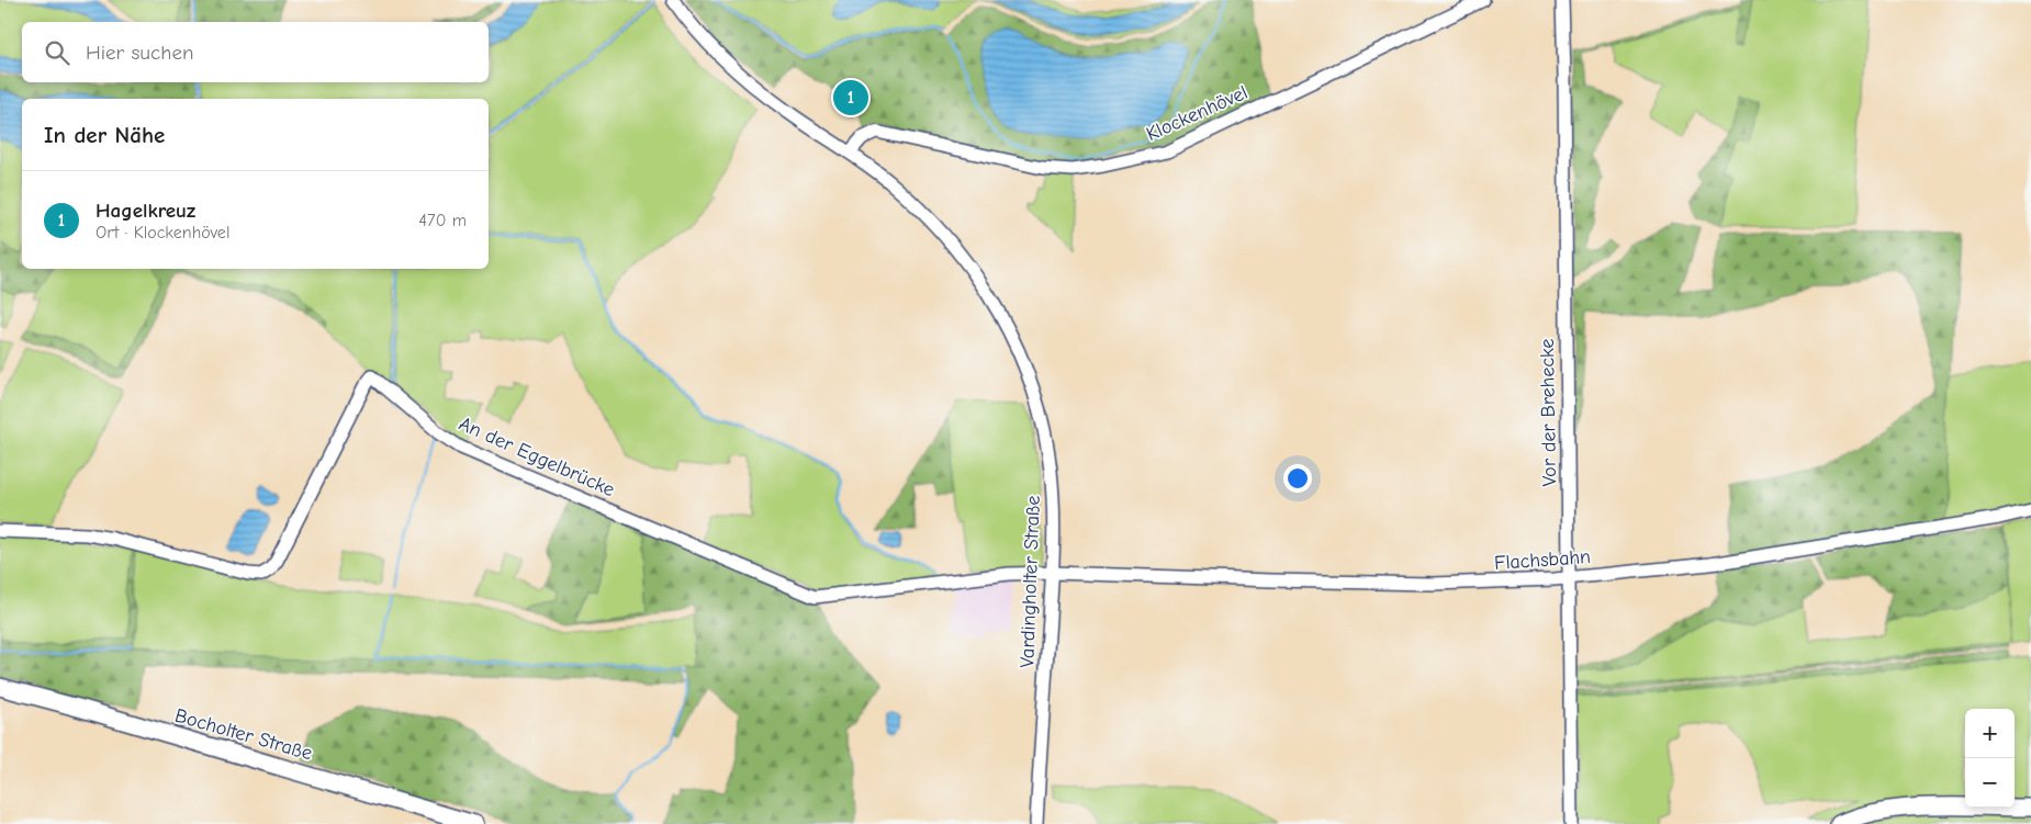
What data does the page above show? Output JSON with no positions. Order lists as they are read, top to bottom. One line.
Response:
{"streets":{"main road":["Bocholter Straße"],"street":["Klockenhövel","Vor der Brehecke","An der Eggelbrücke","Flachsbahn","Vardingholter Straße"]},"crossings":[["Klockenhövel","Vardingholter Straße"],["Vor der Brehecke","Flachsbahn"],["An der Eggelbrücke","Flachsbahn"],["An der Eggelbrücke","Vardingholter Straße"],["Flachsbahn","Vardingholter Straße"]],"page":{"search":"Hier suchen","pins":"1","heading":"In der Nähe","list":[{"mark":"1","name":"Hagelkreuz","note":"Ort · Klockenhövel","value":"470 m"}],"map_buttons":["+","−"]}}
